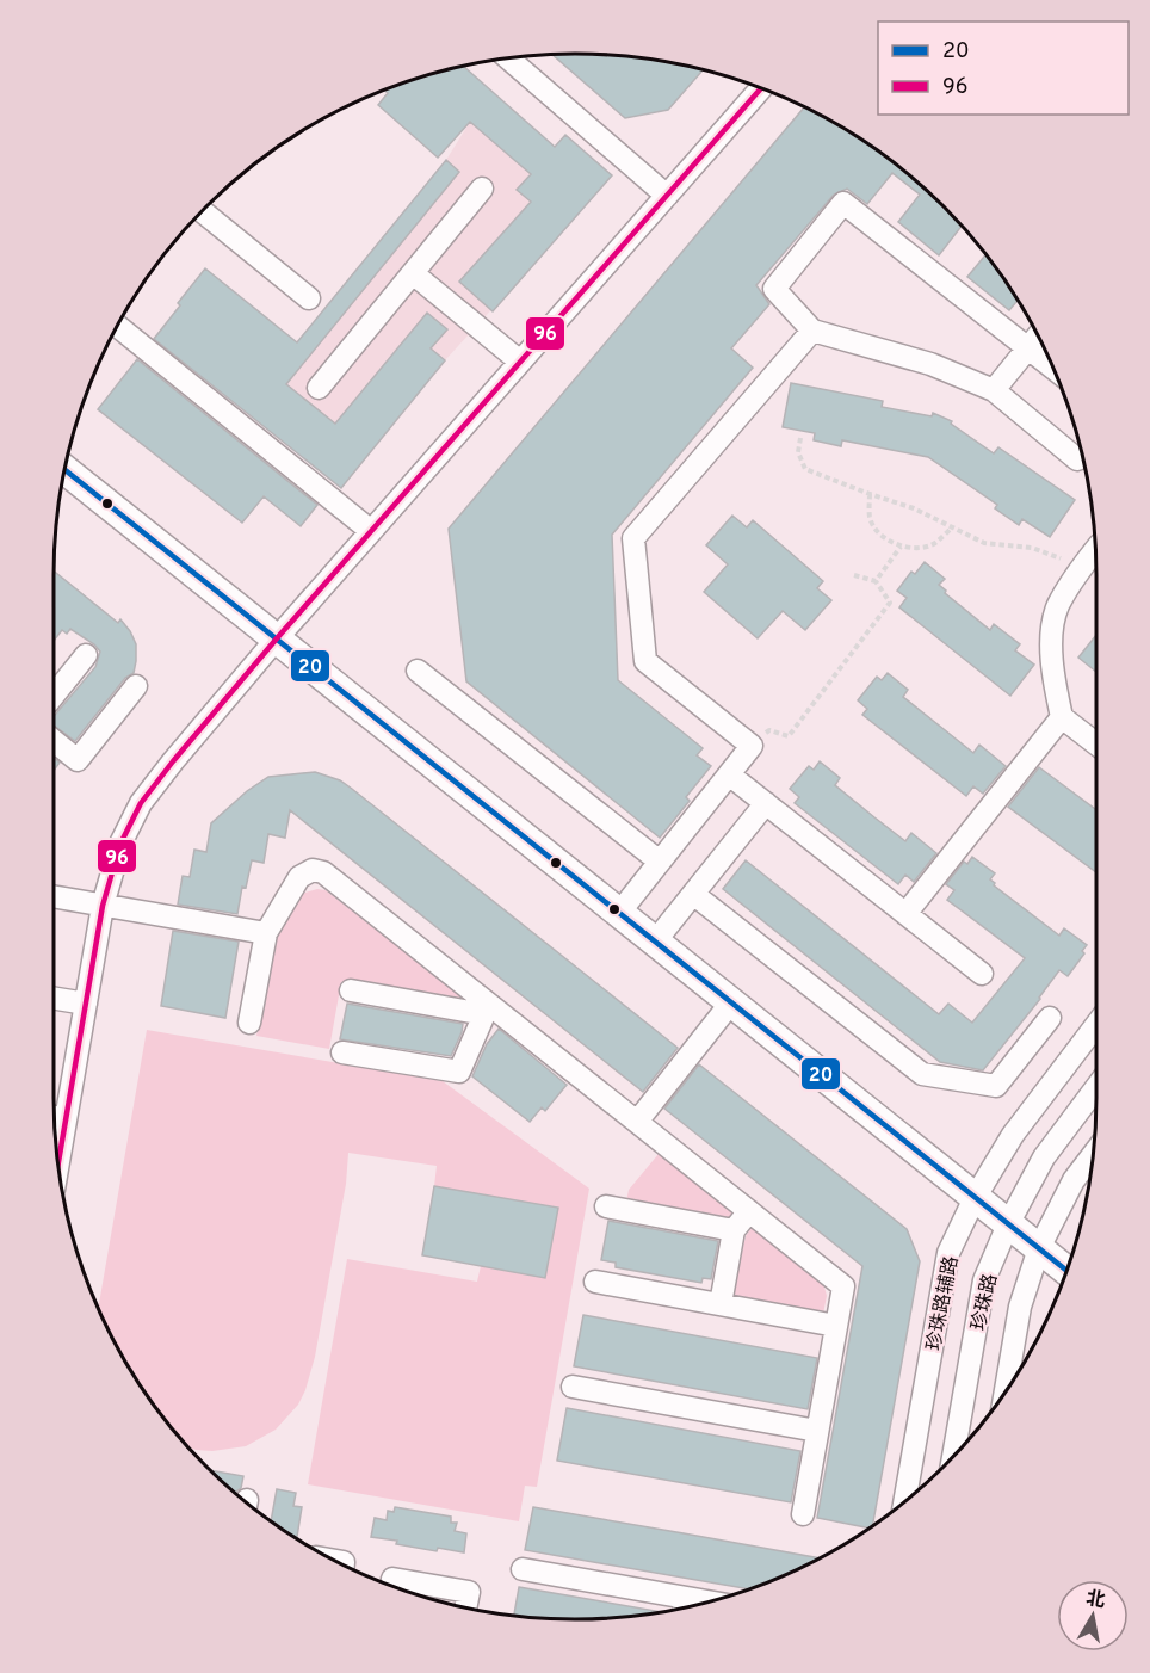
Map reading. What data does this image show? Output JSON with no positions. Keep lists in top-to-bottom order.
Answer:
{
  "streets": {
    "street": ["珍珠路", "珍珠路辅路"]
  },
  "lines": ["transit line 96", "transit line 20"],
  "legend": ["20", "96"],
  "north": "top"
}
